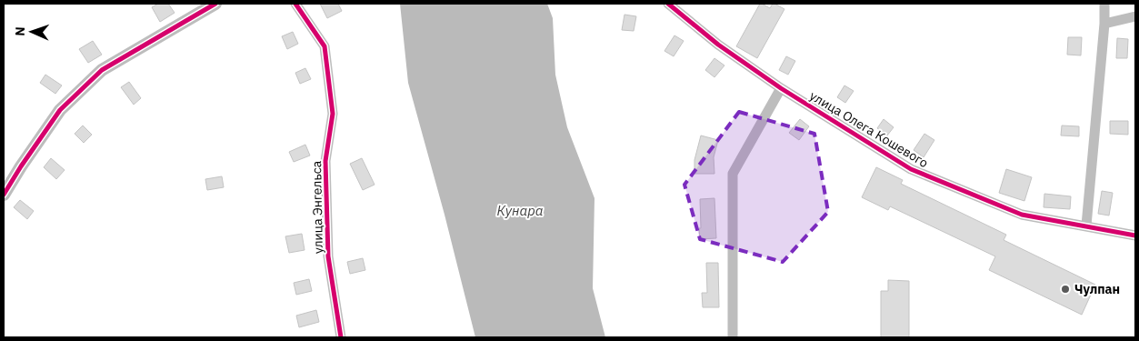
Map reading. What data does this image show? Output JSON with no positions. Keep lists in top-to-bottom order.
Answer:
{
  "streets": {
    "street": ["улица Олега Кошевого", "улица Энгельса"]
  },
  "water": ["Кунара"],
  "places": ["Чулпан"],
  "north": "left"
}
